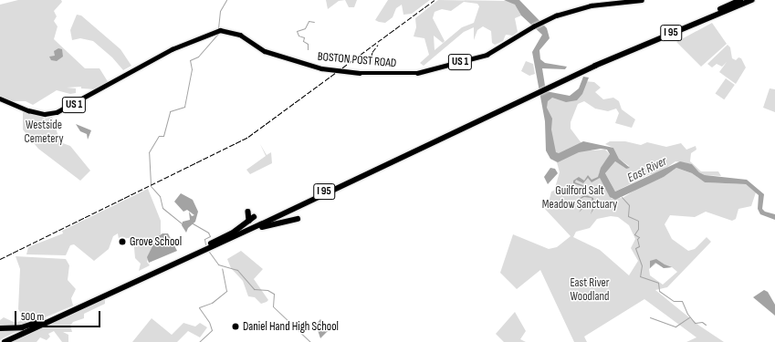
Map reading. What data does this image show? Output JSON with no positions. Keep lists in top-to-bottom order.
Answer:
{
  "streets": {
    "highway": ["I 95"],
    "main road": ["BOSTON POST ROAD", "US 1"]
  },
  "water": ["East River"],
  "parks": ["Westside Cemetery", "Guilford Salt Meadow Sanctuary", "East River Woodland"],
  "places": ["Grove School", "Daniel Hand High School"],
  "scale_bar": "500 m"
}
